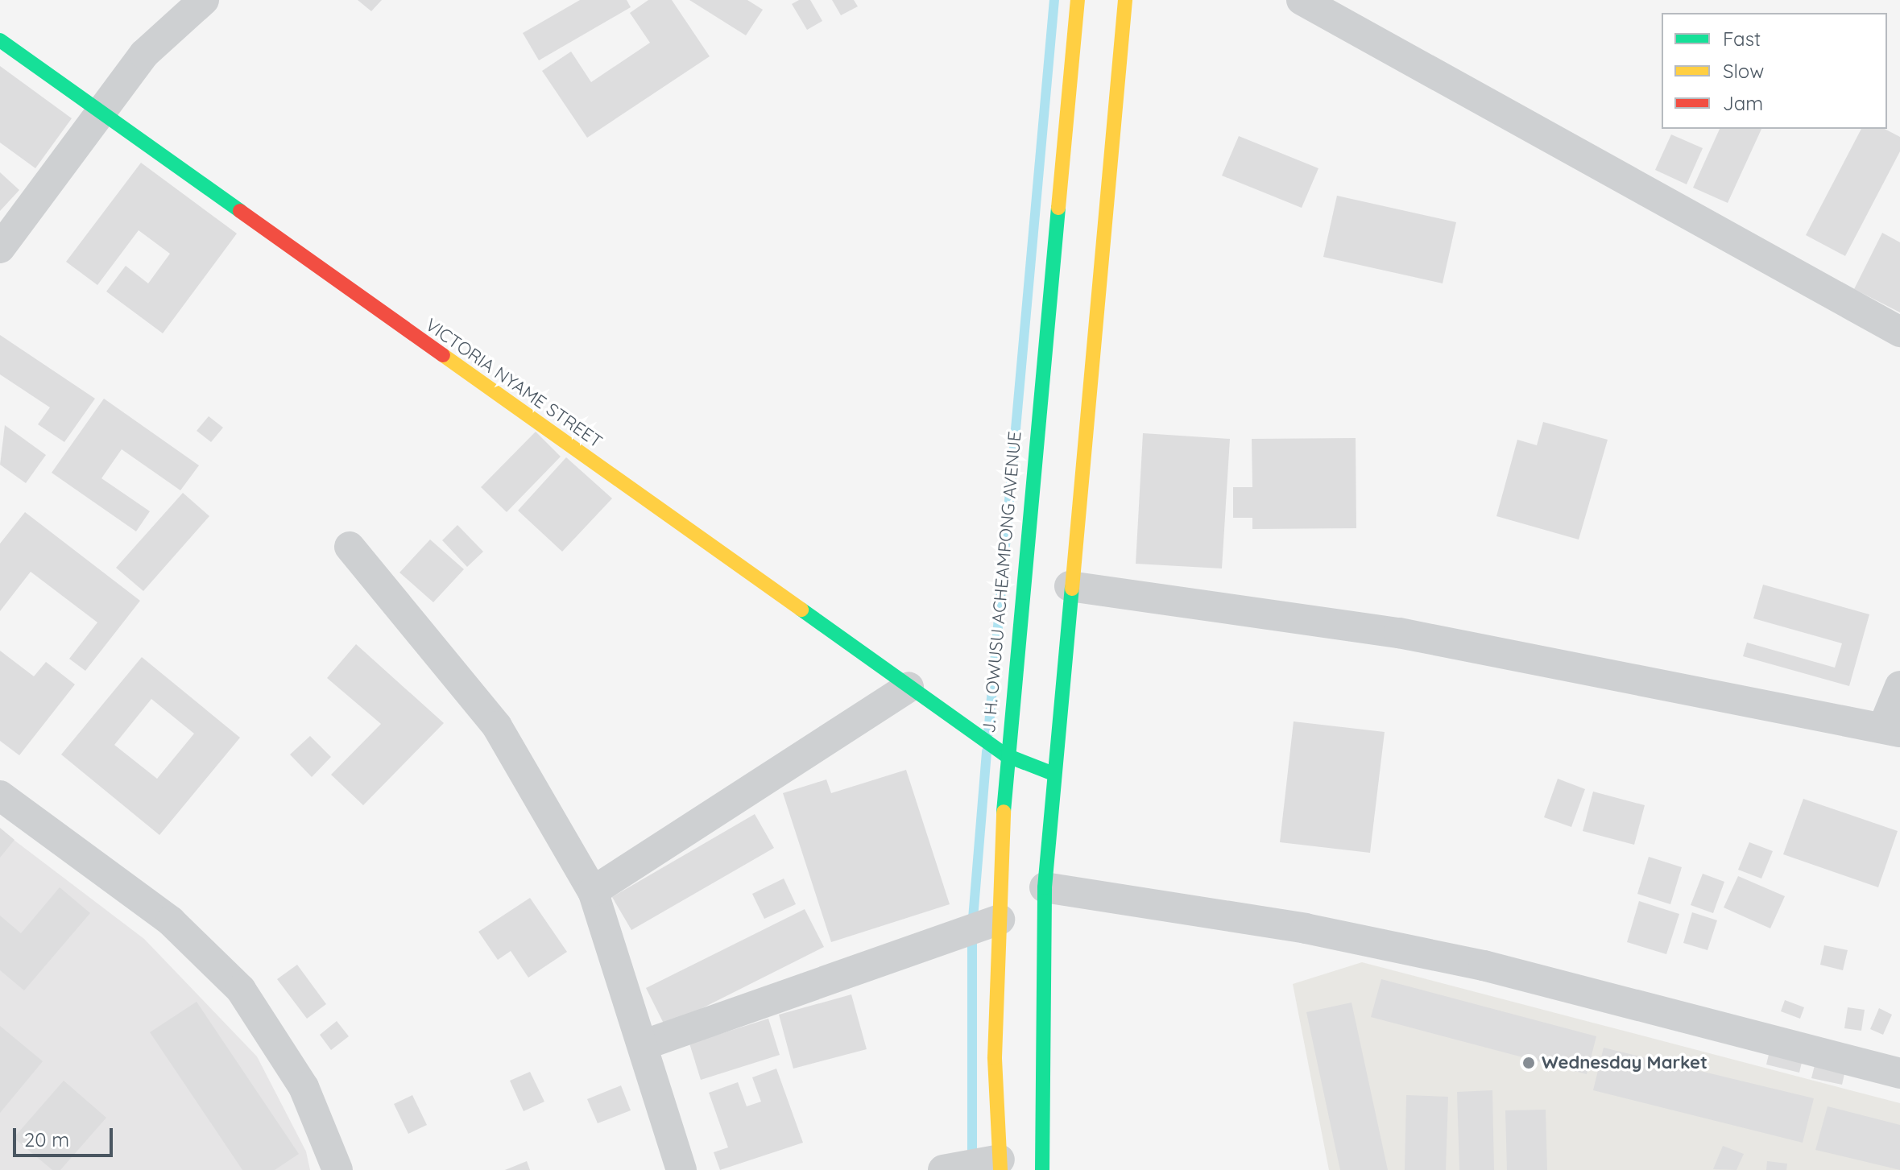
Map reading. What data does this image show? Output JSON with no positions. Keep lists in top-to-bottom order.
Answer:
{
  "streets": {
    "street": ["VICTORIA NYAME STREET", "J. H. OWUSU ACHEAMPONG AVENUE"]
  },
  "crossings": [
    ["VICTORIA NYAME STREET", "J. H. OWUSU ACHEAMPONG AVENUE"]
  ],
  "places": ["Wednesday Market"],
  "legend": ["Fast", "Slow", "Jam"],
  "scale_bar": "20 m"
}
